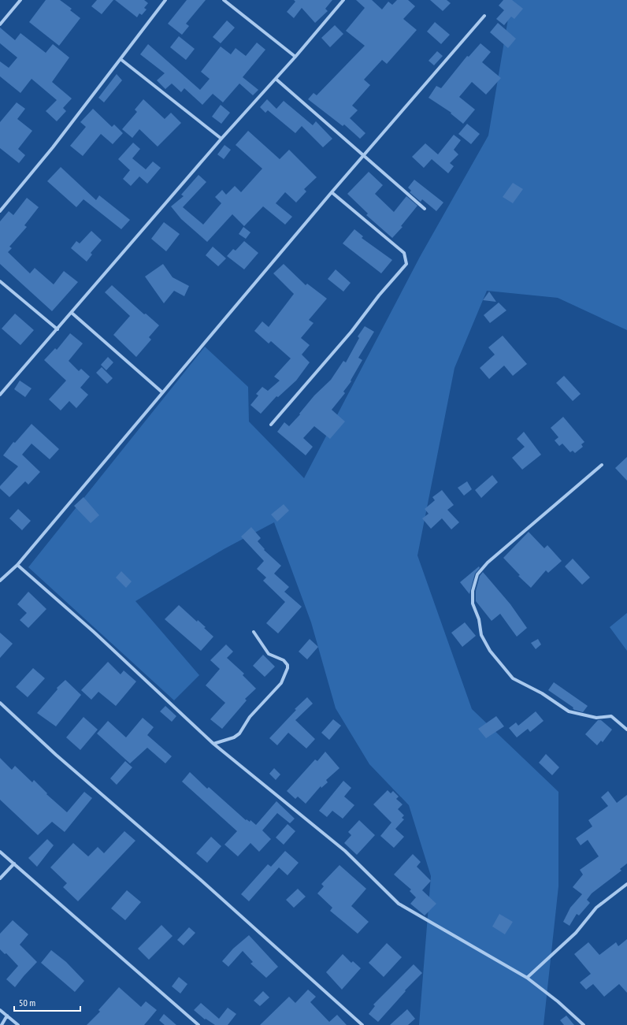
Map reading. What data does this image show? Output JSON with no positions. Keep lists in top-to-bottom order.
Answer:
{
  "scale_bar": "50 m"
}
